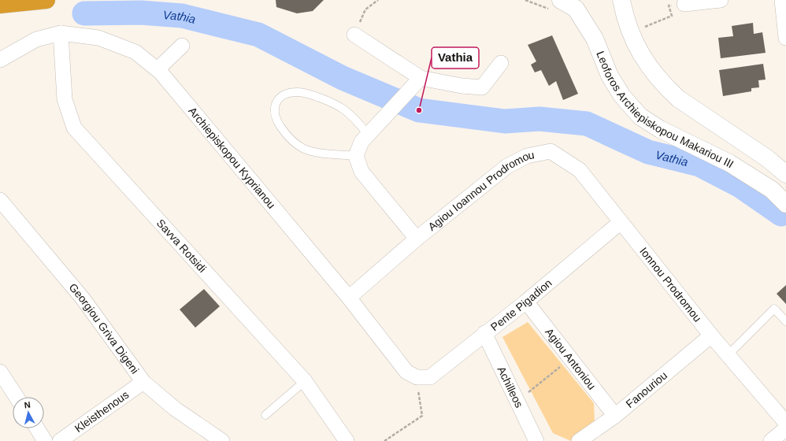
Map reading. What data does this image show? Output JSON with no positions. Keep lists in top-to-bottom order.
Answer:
{
  "streets": {
    "main road": ["Leoforos Archiepiskopou Makariou III"],
    "street": [
      "Archiepiskopou Kyprianou",
      "Agiou Ioannou Prodromou",
      "Savva Rotsidi",
      "Ionnou Prodromou",
      "Pente Pigadion",
      "Georgiou Griva Digeni",
      "Agiou Antoniou",
      "Achilleos",
      "Fanouriou",
      "Kleisthenous"
    ]
  },
  "crossings": [
    ["Archiepiskopou Kyprianou", "Agiou Ioannou Prodromou"],
    ["Archiepiskopou Kyprianou", "Savva Rotsidi"],
    ["Archiepiskopou Kyprianou", "Pente Pigadion"],
    ["Agiou Ioannou Prodromou", "Ionnou Prodromou"],
    ["Ionnou Prodromou", "Pente Pigadion"],
    ["Ionnou Prodromou", "Fanouriou"],
    ["Pente Pigadion", "Agiou Antoniou"],
    ["Pente Pigadion", "Achilleos"],
    ["Georgiou Griva Digeni", "Kleisthenous"],
    ["Agiou Antoniou", "Fanouriou"]
  ],
  "water": ["Vathia"],
  "places": ["Vathia"],
  "north": "top"
}
